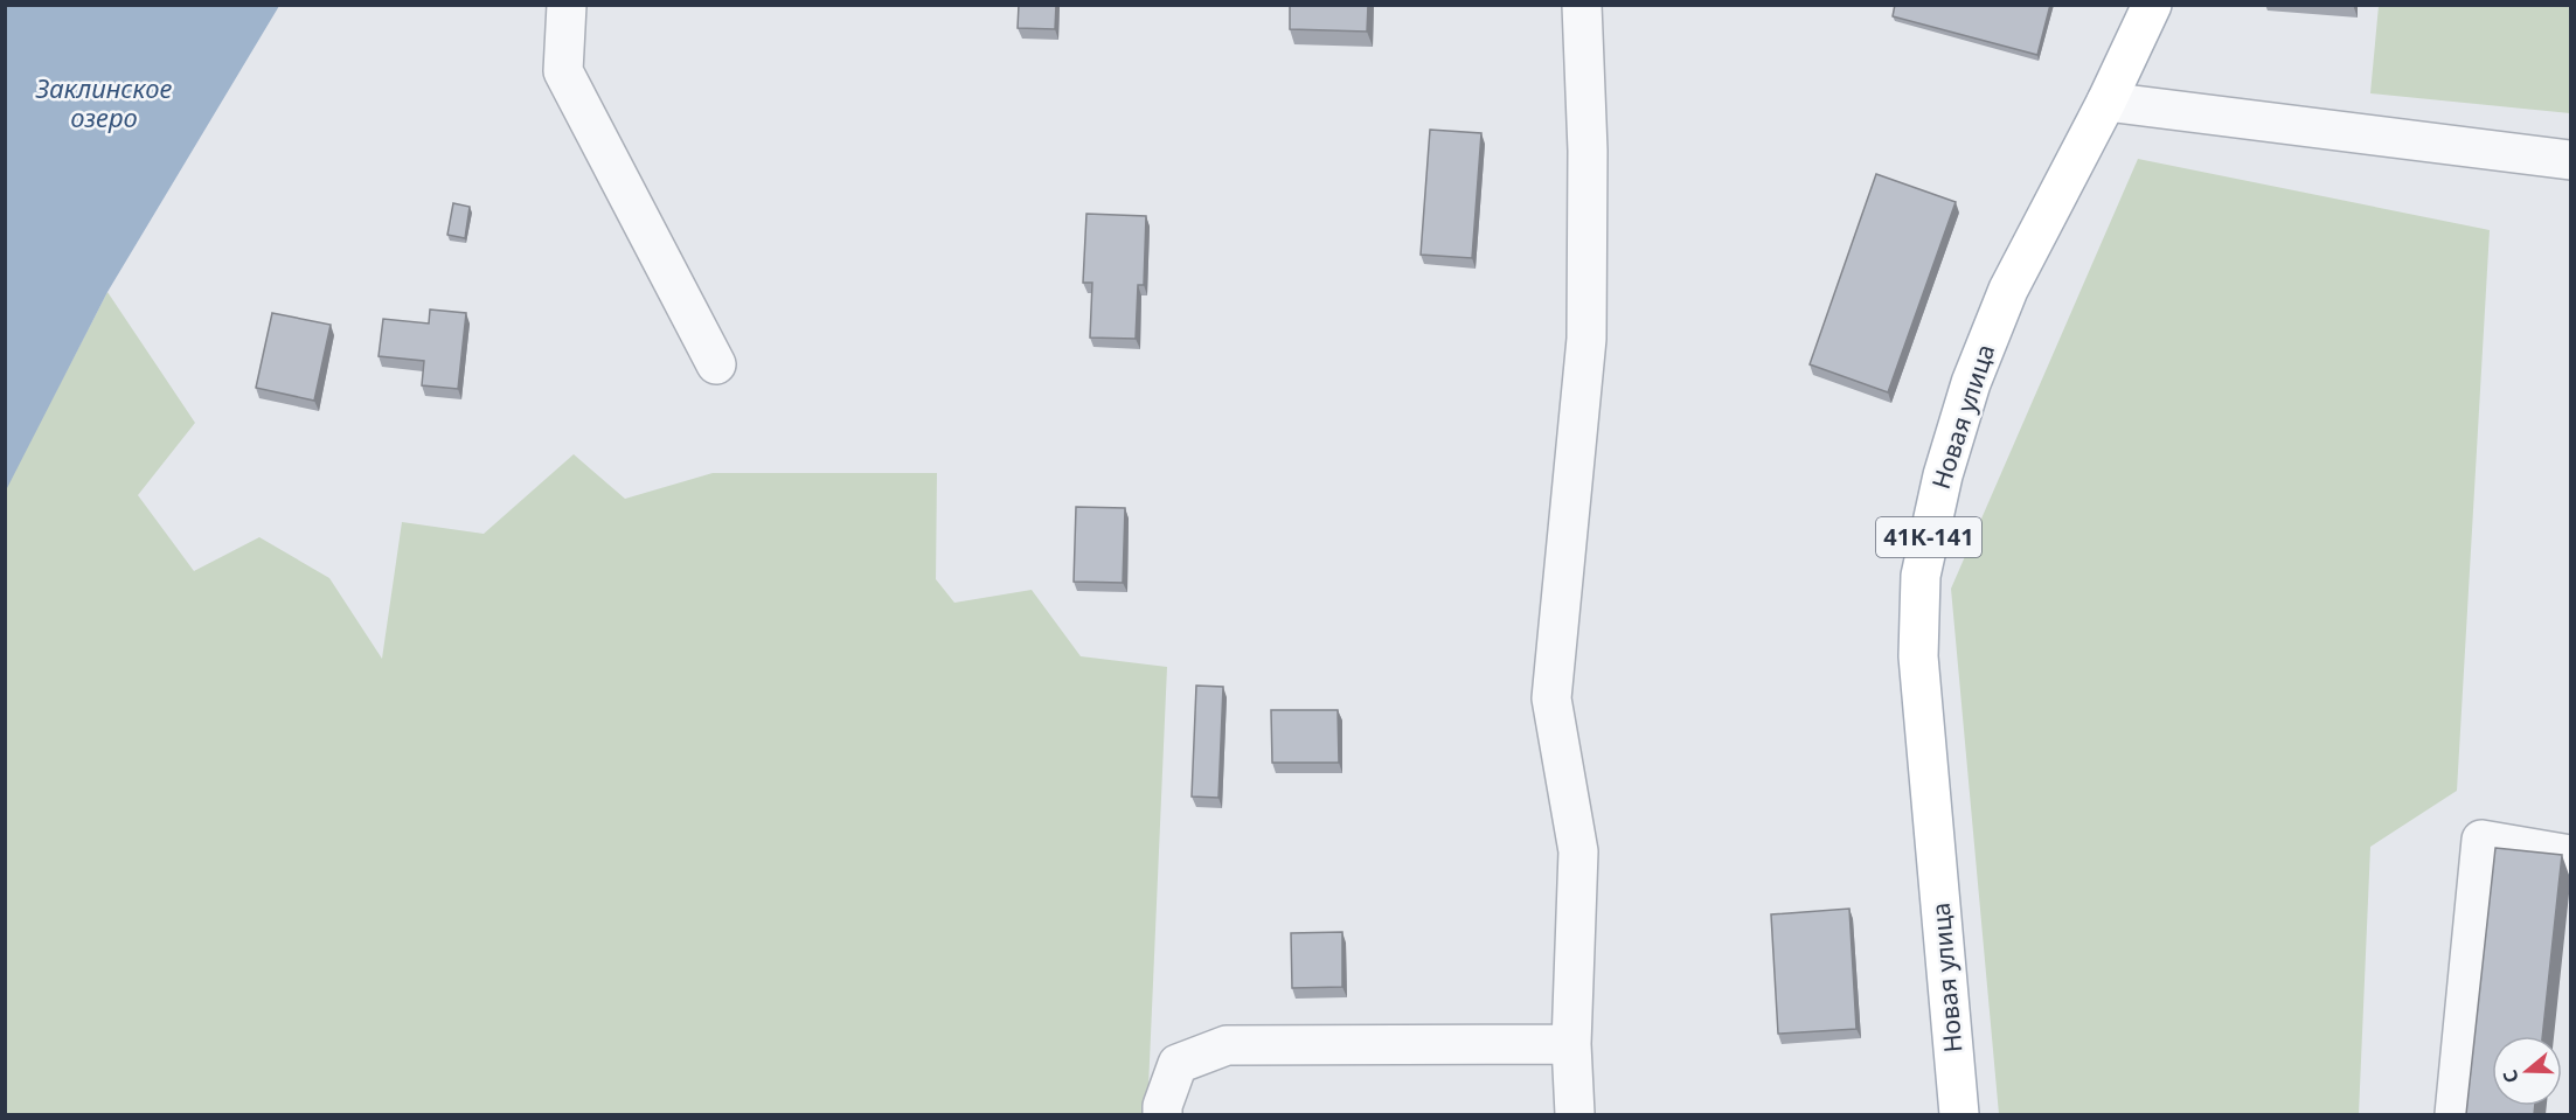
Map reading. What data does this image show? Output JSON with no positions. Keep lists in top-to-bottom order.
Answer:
{
  "streets": {
    "main road": ["Новая улица", "41К-141"]
  },
  "water": ["Заклинское озеро"],
  "north": "left"
}
